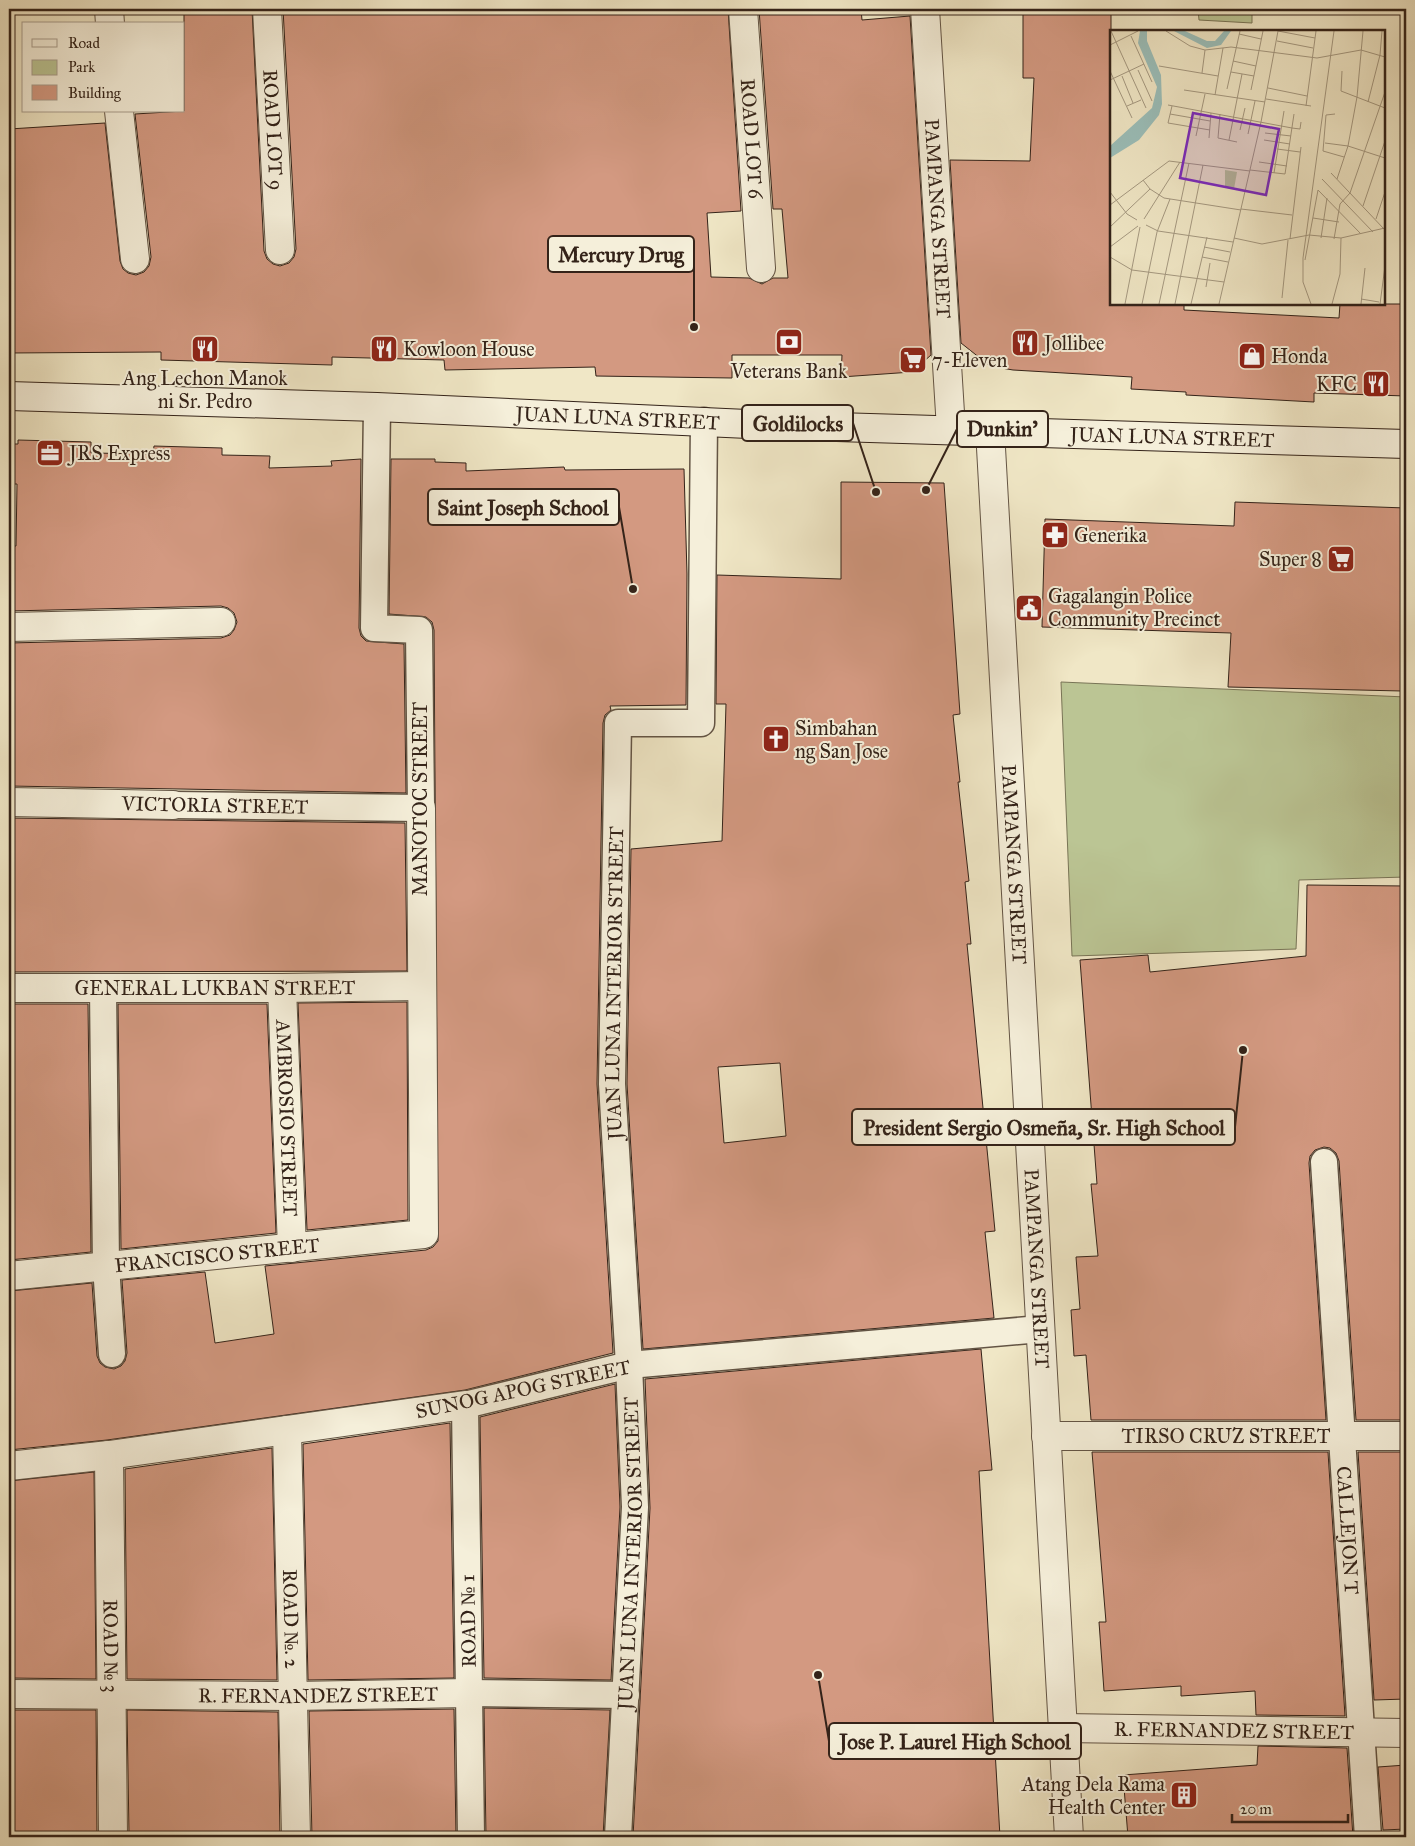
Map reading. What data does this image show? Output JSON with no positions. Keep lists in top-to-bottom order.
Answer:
{
  "streets": {
    "street": [
      "ROAD LOT 9",
      "ROAD LOT 6",
      "PAMPANGA STREET",
      "JUAN LUNA STREET",
      "MANOTOC STREET",
      "VICTORIA STREET",
      "JUAN LUNA INTERIOR STREET",
      "GENERAL LUKBAN STREET",
      "AMBROSIO STREET",
      "FRANCISCO STREET",
      "SUNOG APOG STREET",
      "TIRSO CRUZ STREET",
      "CALLEJON T",
      "ROAD №. 2",
      "ROAD № 1",
      "ROAD № 3",
      "R. FERNANDEZ STREET"
    ]
  },
  "crossings": [
    ["PAMPANGA STREET", "JUAN LUNA STREET"],
    ["PAMPANGA STREET", "SUNOG APOG STREET"],
    ["PAMPANGA STREET", "TIRSO CRUZ STREET"],
    ["PAMPANGA STREET", "R. FERNANDEZ STREET"],
    ["JUAN LUNA STREET", "MANOTOC STREET"],
    ["JUAN LUNA STREET", "JUAN LUNA INTERIOR STREET"],
    ["MANOTOC STREET", "VICTORIA STREET"],
    ["MANOTOC STREET", "GENERAL LUKBAN STREET"],
    ["MANOTOC STREET", "FRANCISCO STREET"],
    ["JUAN LUNA INTERIOR STREET", "SUNOG APOG STREET"],
    ["JUAN LUNA INTERIOR STREET", "R. FERNANDEZ STREET"],
    ["GENERAL LUKBAN STREET", "AMBROSIO STREET"],
    ["AMBROSIO STREET", "FRANCISCO STREET"],
    ["SUNOG APOG STREET", "ROAD №. 2"],
    ["SUNOG APOG STREET", "ROAD № 1"],
    ["SUNOG APOG STREET", "ROAD № 3"],
    ["TIRSO CRUZ STREET", "CALLEJON T"],
    ["CALLEJON T", "R. FERNANDEZ STREET"],
    ["ROAD №. 2", "R. FERNANDEZ STREET"],
    ["ROAD № 1", "R. FERNANDEZ STREET"],
    ["ROAD № 3", "R. FERNANDEZ STREET"]
  ],
  "places": {
    "other": [
      "Mercury Drug",
      "Dunkin'",
      "Goldilocks",
      "Saint Joseph School",
      "President Sergio Osmeña, Sr. High School",
      "Jose P. Laurel High School"
    ],
    "bank": ["Veterans Bank"],
    "restaurant": [
      "Jollibee",
      "Ang Lechon Manok ni Sr. Pedro",
      "Kowloon House",
      "KFC"
    ],
    "shop": ["Honda"],
    "supermarket": ["7-Eleven", "Super 8"],
    "office": ["JRS Express"],
    "pharmacy": ["Generika"],
    "public building": ["Gagalangin Police Community Precinct"],
    "church": ["Simbahan ng San Jose"],
    "building": ["Atang Dela Rama Health Center"]
  },
  "legend": ["Road", "Park", "Building"],
  "scale_bar": "20 m"
}
